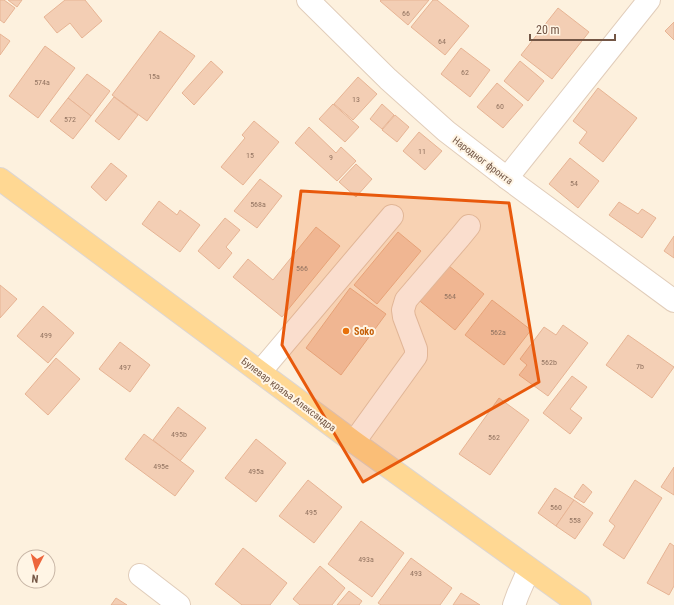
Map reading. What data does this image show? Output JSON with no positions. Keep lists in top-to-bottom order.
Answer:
{
  "streets": {
    "main road": ["Булевар краља Александра"],
    "street": ["Народног фронта"]
  },
  "places": ["Soko"],
  "house_numbers": [
    "66",
    "64",
    "62",
    "15a",
    "574a",
    "13",
    "60",
    "572",
    "11",
    "15",
    "9",
    "54",
    "568a",
    "566",
    "564",
    "562a",
    "499",
    "562b",
    "7b",
    "497",
    "495b",
    "562",
    "495e",
    "495a",
    "560",
    "495",
    "558",
    "493a",
    "493"
  ],
  "scale_bar": "20 m",
  "north": "bottom"
}
